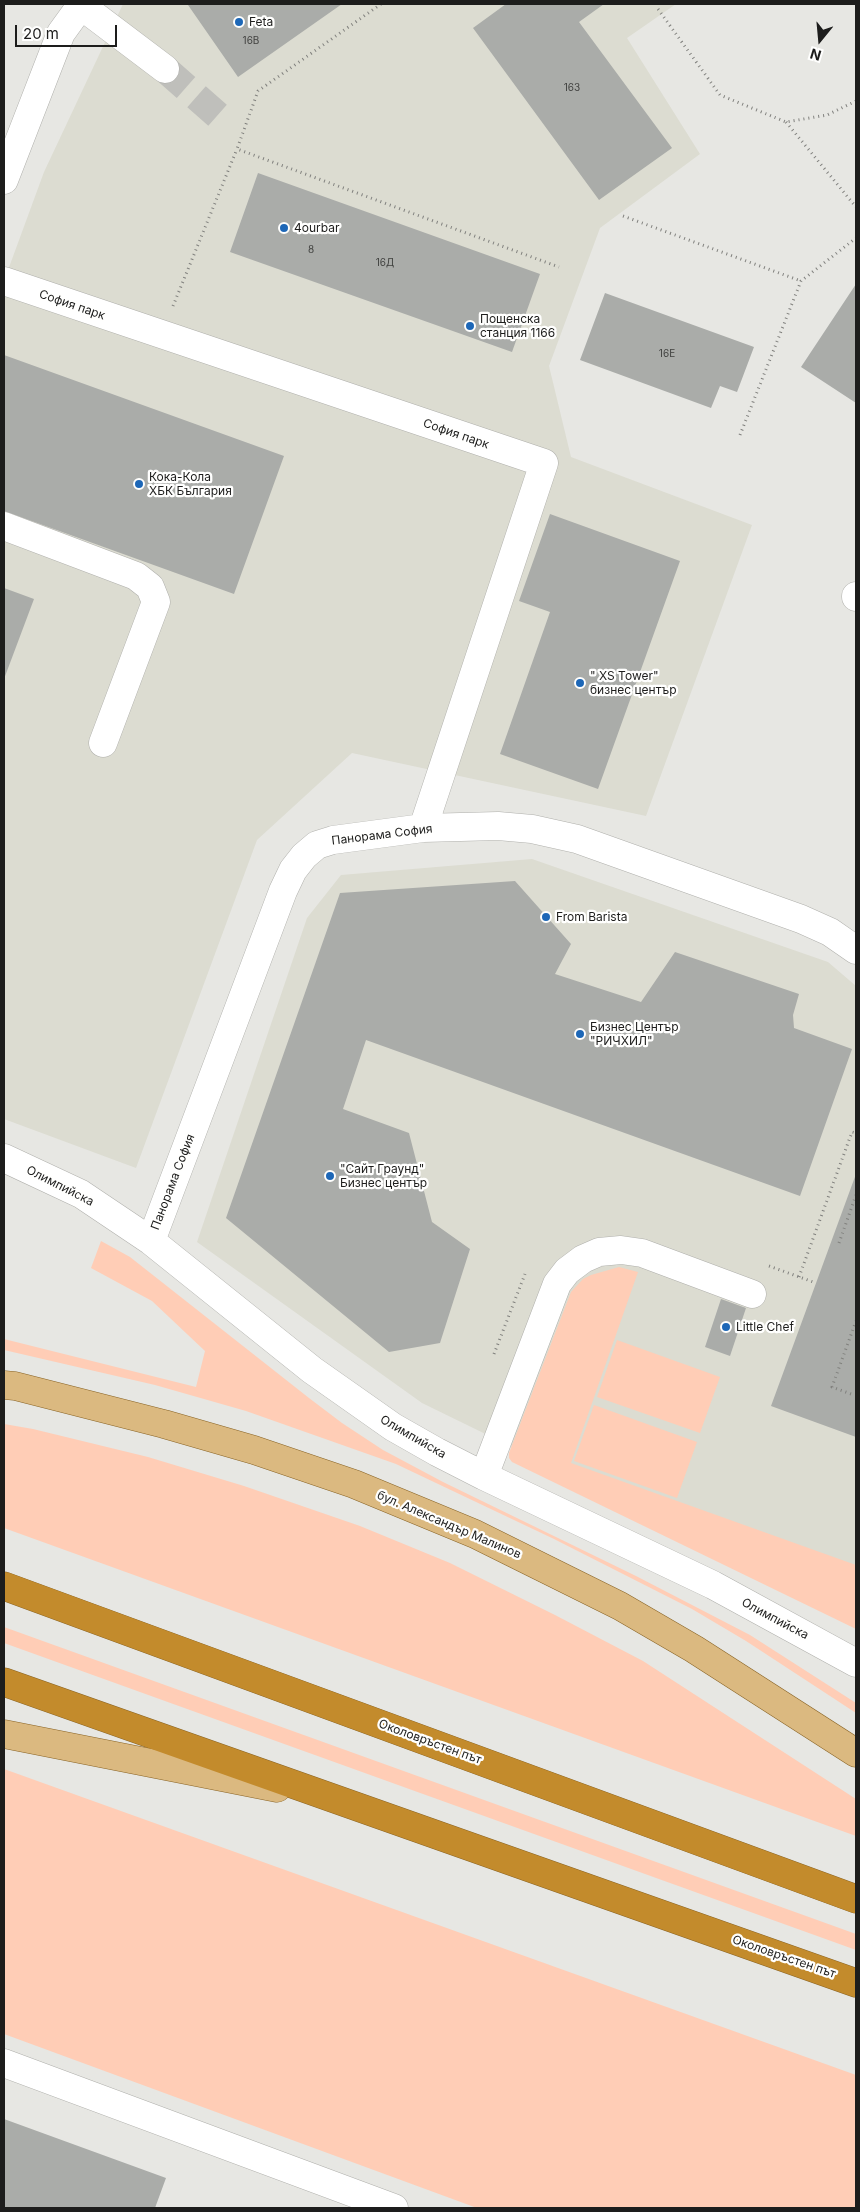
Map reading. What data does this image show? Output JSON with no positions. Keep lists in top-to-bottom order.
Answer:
{
  "streets": {
    "highway": ["Околовръстен път"],
    "main road": ["бул. Александър Малинов"],
    "street": ["София парк", "Панорама София", "Олимпийска"]
  },
  "crossings": [
    ["София парк", "Панорама София"],
    ["Панорама София", "Олимпийска"]
  ],
  "places": [
    "Feta",
    "4ourbar",
    "Пощенска станция 1166",
    "Кока-Кола ХБК България",
    "\" XS Tower\" бизнес център",
    "From Barista",
    "Бизнес Център \"РИЧХИЛ\"",
    "\"Сайт Граунд\" Бизнес център",
    "Little Chef"
  ],
  "house_numbers": [
    "16В",
    "16З",
    "8",
    "16Д",
    "16Е"
  ],
  "scale_bar": "20 m",
  "north": "bottom"
}
